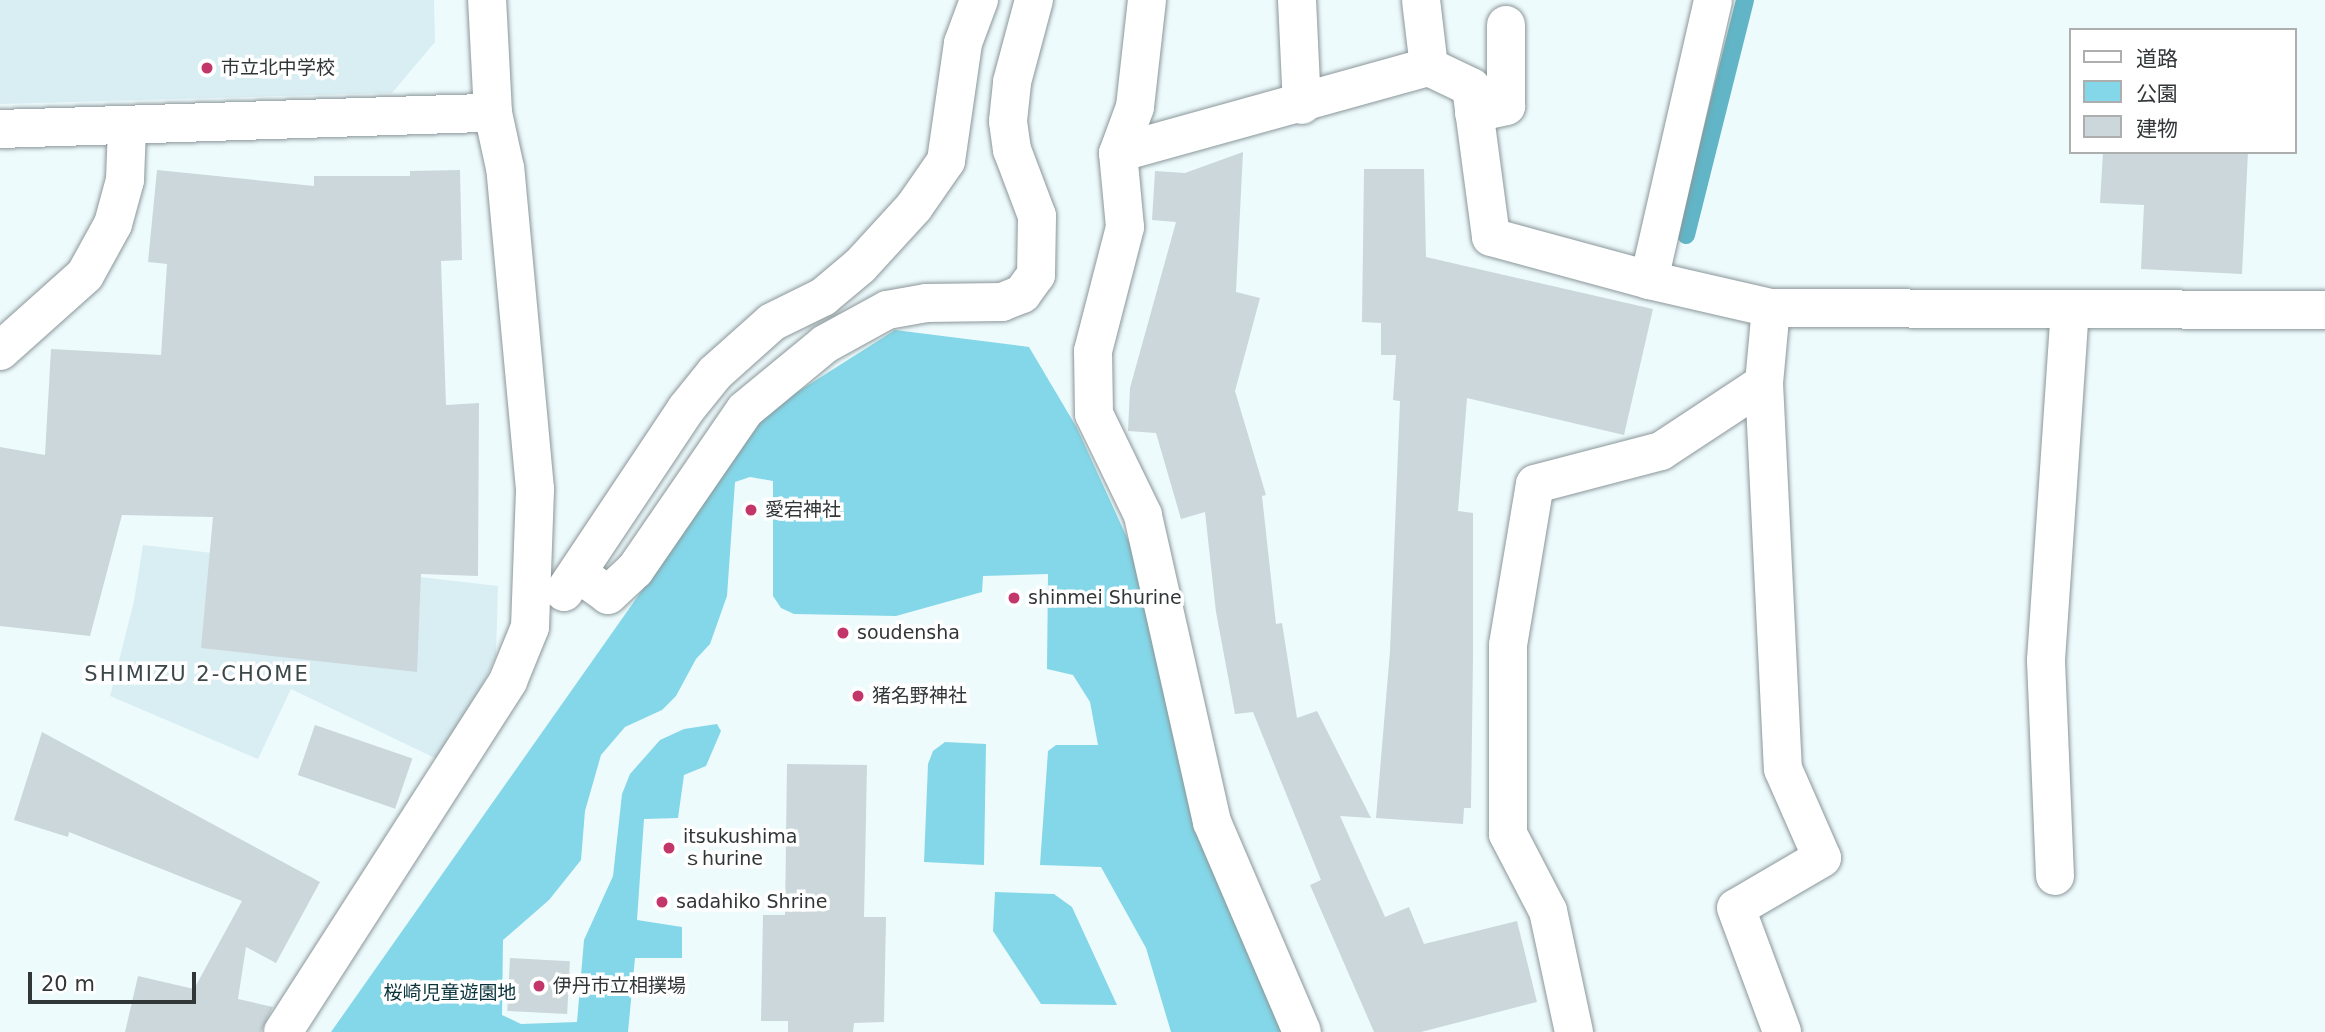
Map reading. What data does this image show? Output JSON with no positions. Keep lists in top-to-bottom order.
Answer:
{
  "districts": ["SHIMIZU 2-CHOME"],
  "parks": ["桜崎児童遊園地"],
  "places": [
    "市立北中学校",
    "愛宕神社",
    "shinmei Shurine",
    "soudensha",
    "猪名野神社",
    "itsukushima ｓhurine",
    "sadahiko Shrine",
    "伊丹市立相撲場"
  ],
  "legend": ["道路", "公園", "建物"],
  "scale_bar": "20 m"
}
